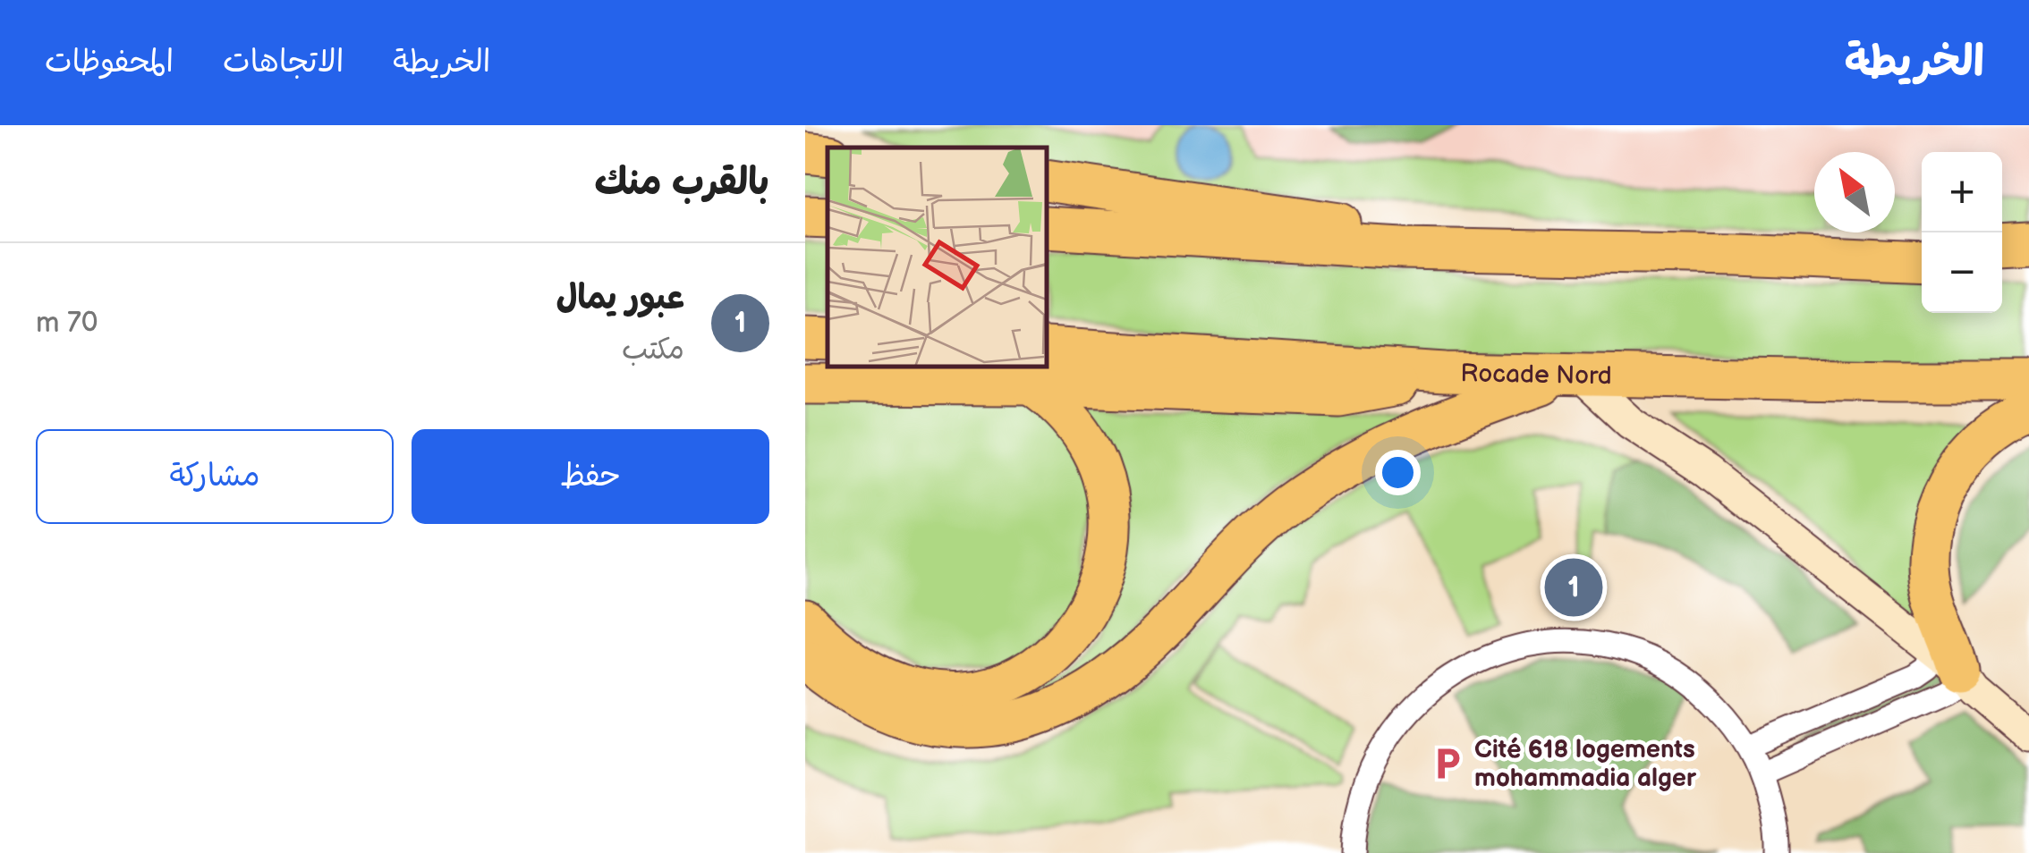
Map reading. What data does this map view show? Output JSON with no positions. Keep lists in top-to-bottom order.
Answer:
{
  "streets": {
    "highway": ["Rocade Nord"]
  },
  "places": {
    "parking": ["Cité 618 logements mohammadia alger"]
  },
  "north": "top left",
  "page": {
    "header": "الخريطة",
    "nav": ["الخريطة", "الاتجاهات", "المحفوظات"],
    "heading": "بالقرب منك",
    "map_buttons": ["+", "−"],
    "list": [
      {
        "mark": "1",
        "name": "عبور يمال",
        "note": "مكتب",
        "value": "70 m"
      }
    ],
    "buttons": ["حفظ", "مشاركة"],
    "pins": "1"
  }
}
